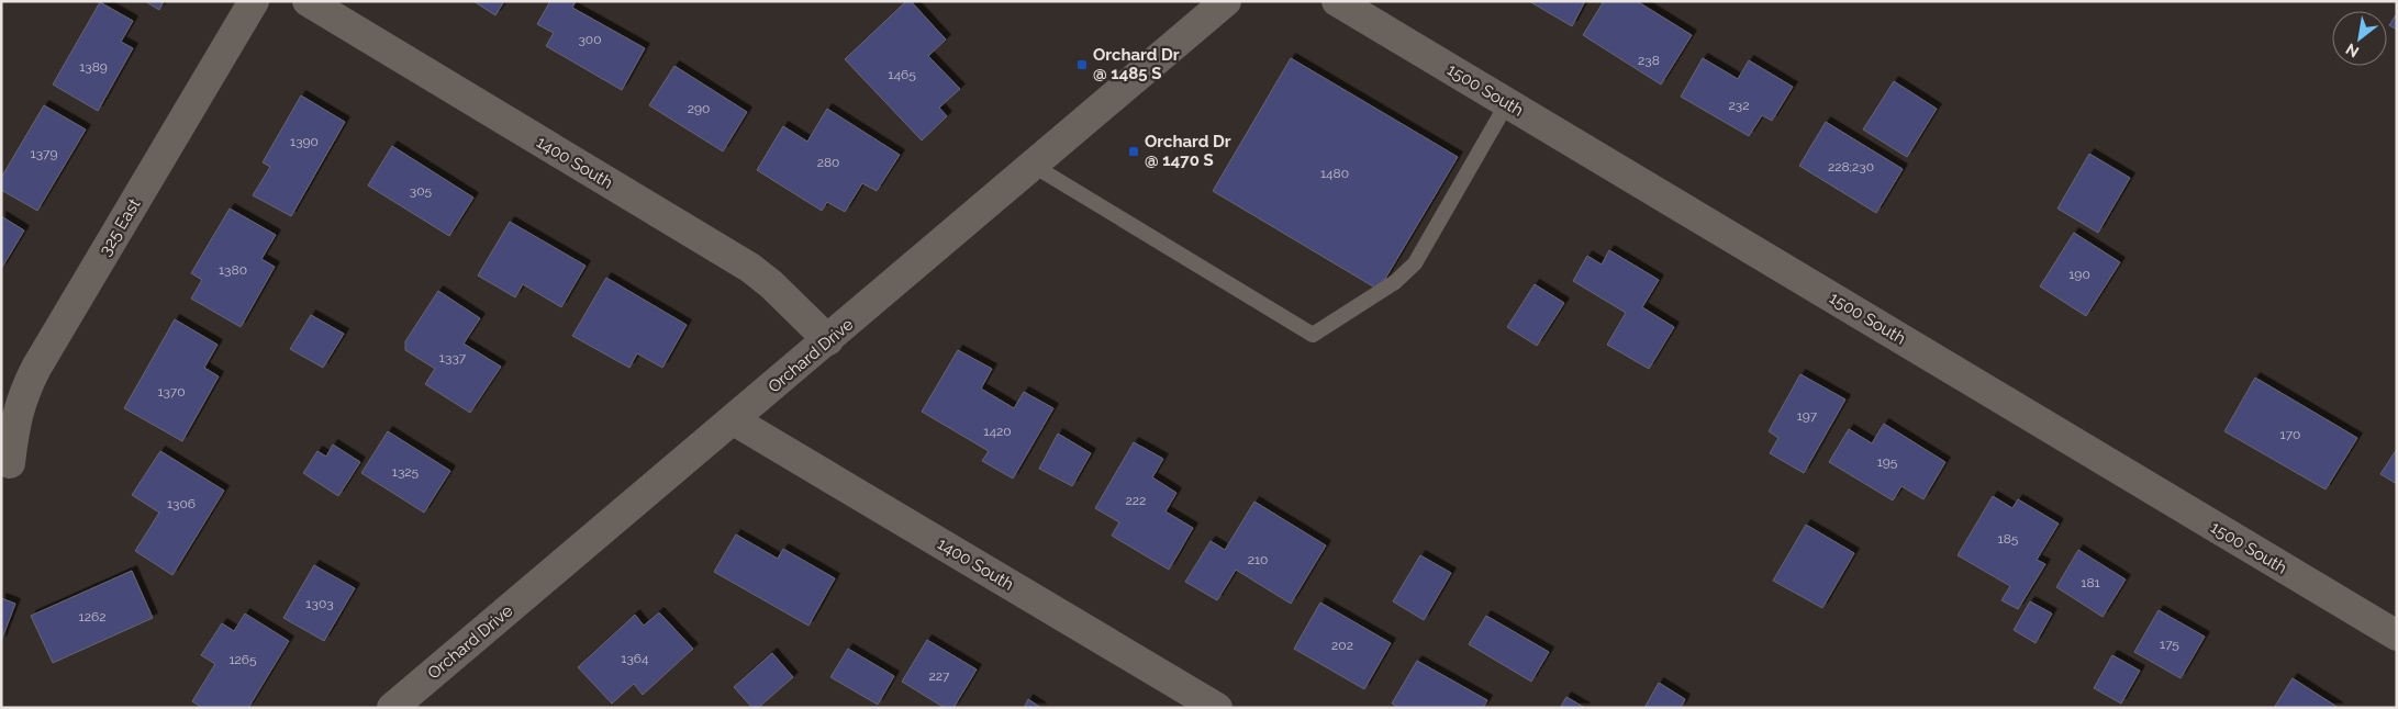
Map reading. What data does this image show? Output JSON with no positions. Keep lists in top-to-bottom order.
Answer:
{
  "streets": {
    "street": [
      "1500 South",
      "1400 South",
      "325 East",
      "Orchard Drive"
    ]
  },
  "crossings": [
    ["1400 South", "Orchard Drive"]
  ],
  "places": {
    "transit": ["Orchard Dr @ 1485 S", "Orchard Dr @ 1470 S"]
  },
  "house_numbers": [
    "300",
    "238",
    "1389",
    "1465",
    "232",
    "290",
    "1390",
    "1379",
    "280",
    "228;230",
    "1480",
    "305",
    "1380",
    "190",
    "1337",
    "1370",
    "197",
    "1420",
    "170",
    "195",
    "1325",
    "222",
    "1306",
    "185",
    "210",
    "181",
    "1303",
    "1262",
    "175",
    "202",
    "1364",
    "1265",
    "227"
  ],
  "north": "bottom left"
}
